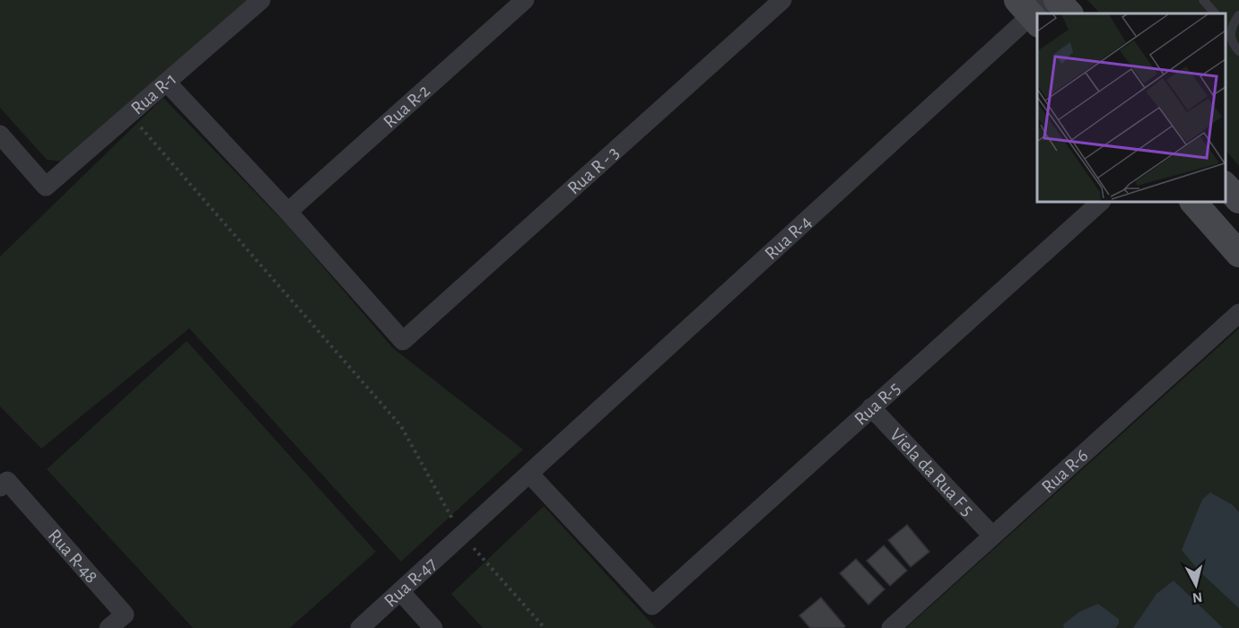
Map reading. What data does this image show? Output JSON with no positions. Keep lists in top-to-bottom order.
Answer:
{
  "streets": {
    "street": [
      "Rua R-1",
      "Rua R-2",
      "Rua R - 3",
      "Rua R-4",
      "Rua R-5",
      "Rua R-6",
      "Viela da Rua F 5",
      "Rua R-48",
      "Rua R-47"
    ]
  },
  "crossings": [
    ["Rua R-2", "Rua R - 3"],
    ["Rua R-4", "Rua R-5"],
    ["Rua R-4", "Rua R-47"],
    ["Rua R-5", "Viela da Rua F 5"],
    ["Rua R-6", "Viela da Rua F 5"]
  ],
  "north": "bottom"
}
